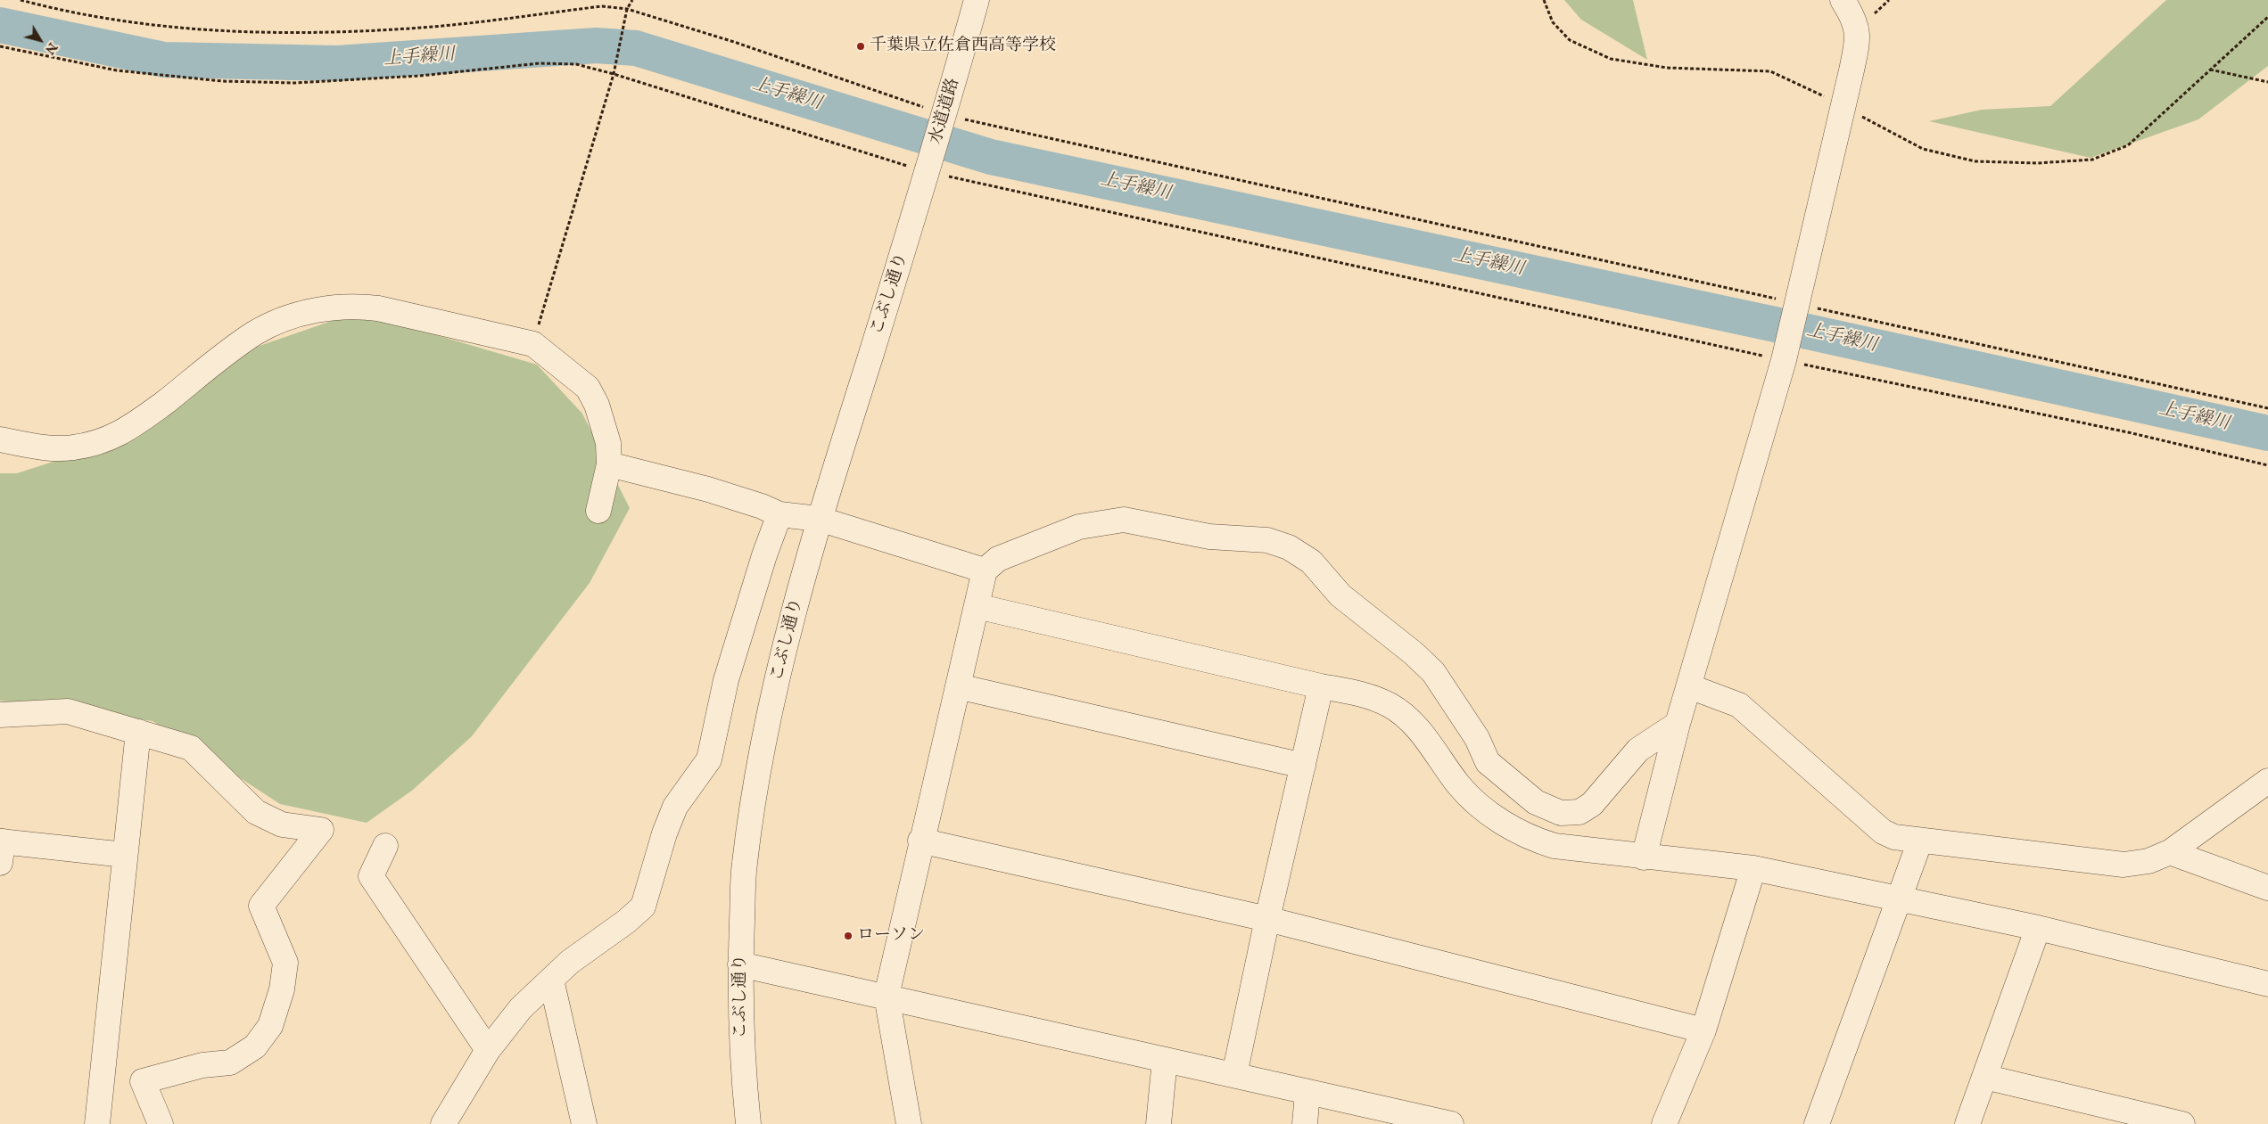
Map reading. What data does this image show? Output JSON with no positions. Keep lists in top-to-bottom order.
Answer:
{
  "streets": {
    "street": ["水道道路", "こぶし通り"]
  },
  "crossings": [
    ["水道道路", "こぶし通り"]
  ],
  "water": ["上手繰川"],
  "places": ["千葉県立佐倉西高等学校", "ローソン"],
  "north": "bottom right"
}
